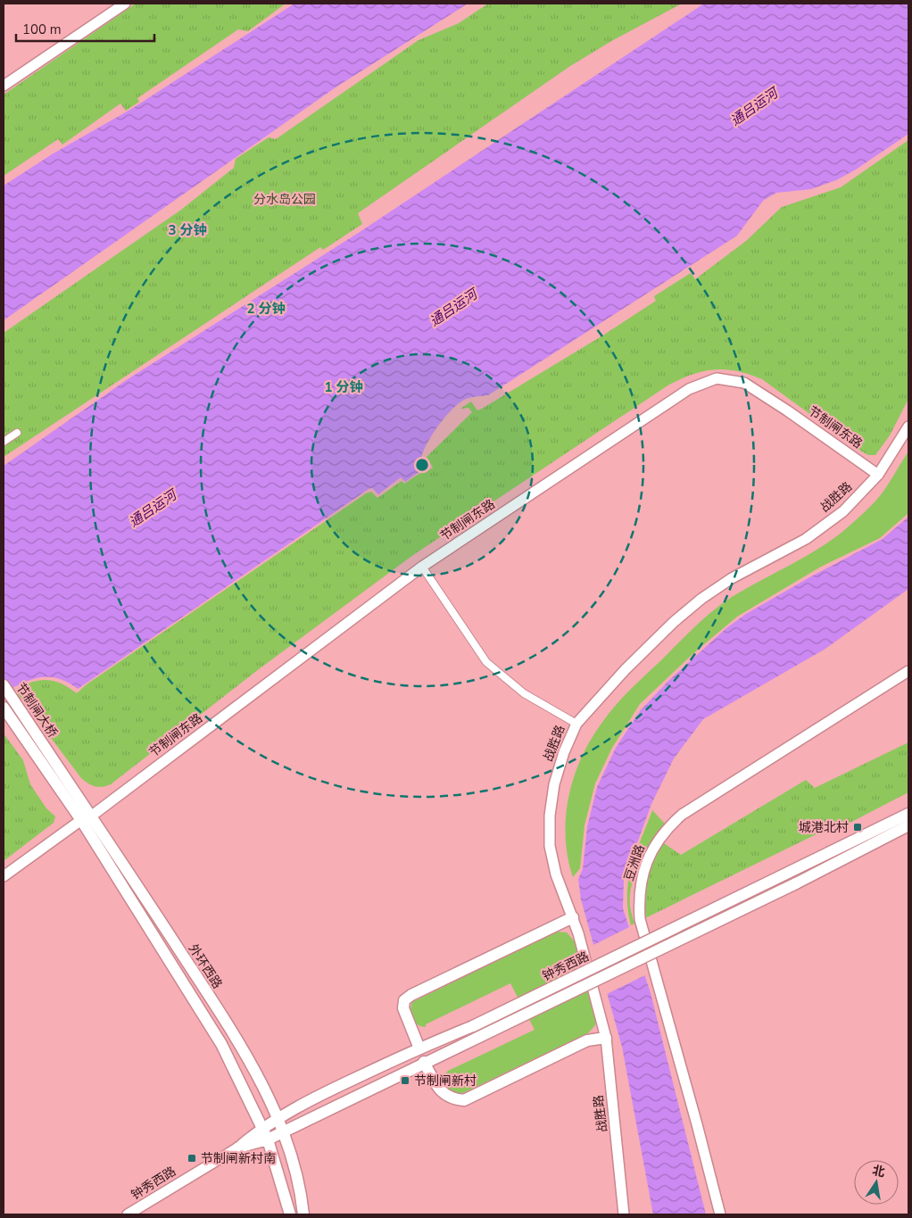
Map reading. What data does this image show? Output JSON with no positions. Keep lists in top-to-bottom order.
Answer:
{
  "streets": {
    "main road": ["节制闸大桥", "外环西路", "钟秀西路"],
    "street": ["节制闸东路", "战胜路", "豆洲路"]
  },
  "crossings": [
    ["节制闸东路", "战胜路"],
    ["节制闸东路", "外环西路"],
    ["节制闸大桥", "外环西路"],
    ["外环西路", "钟秀西路"]
  ],
  "water": ["通吕运河"],
  "parks": ["分水岛公园"],
  "places": {
    "transit": ["城港北村", "节制闸新村", "节制闸新村南"]
  },
  "scale_bar": "100 m",
  "north": "top",
  "rings": ["3 分钟", "2 分钟", "1 分钟"]
}
